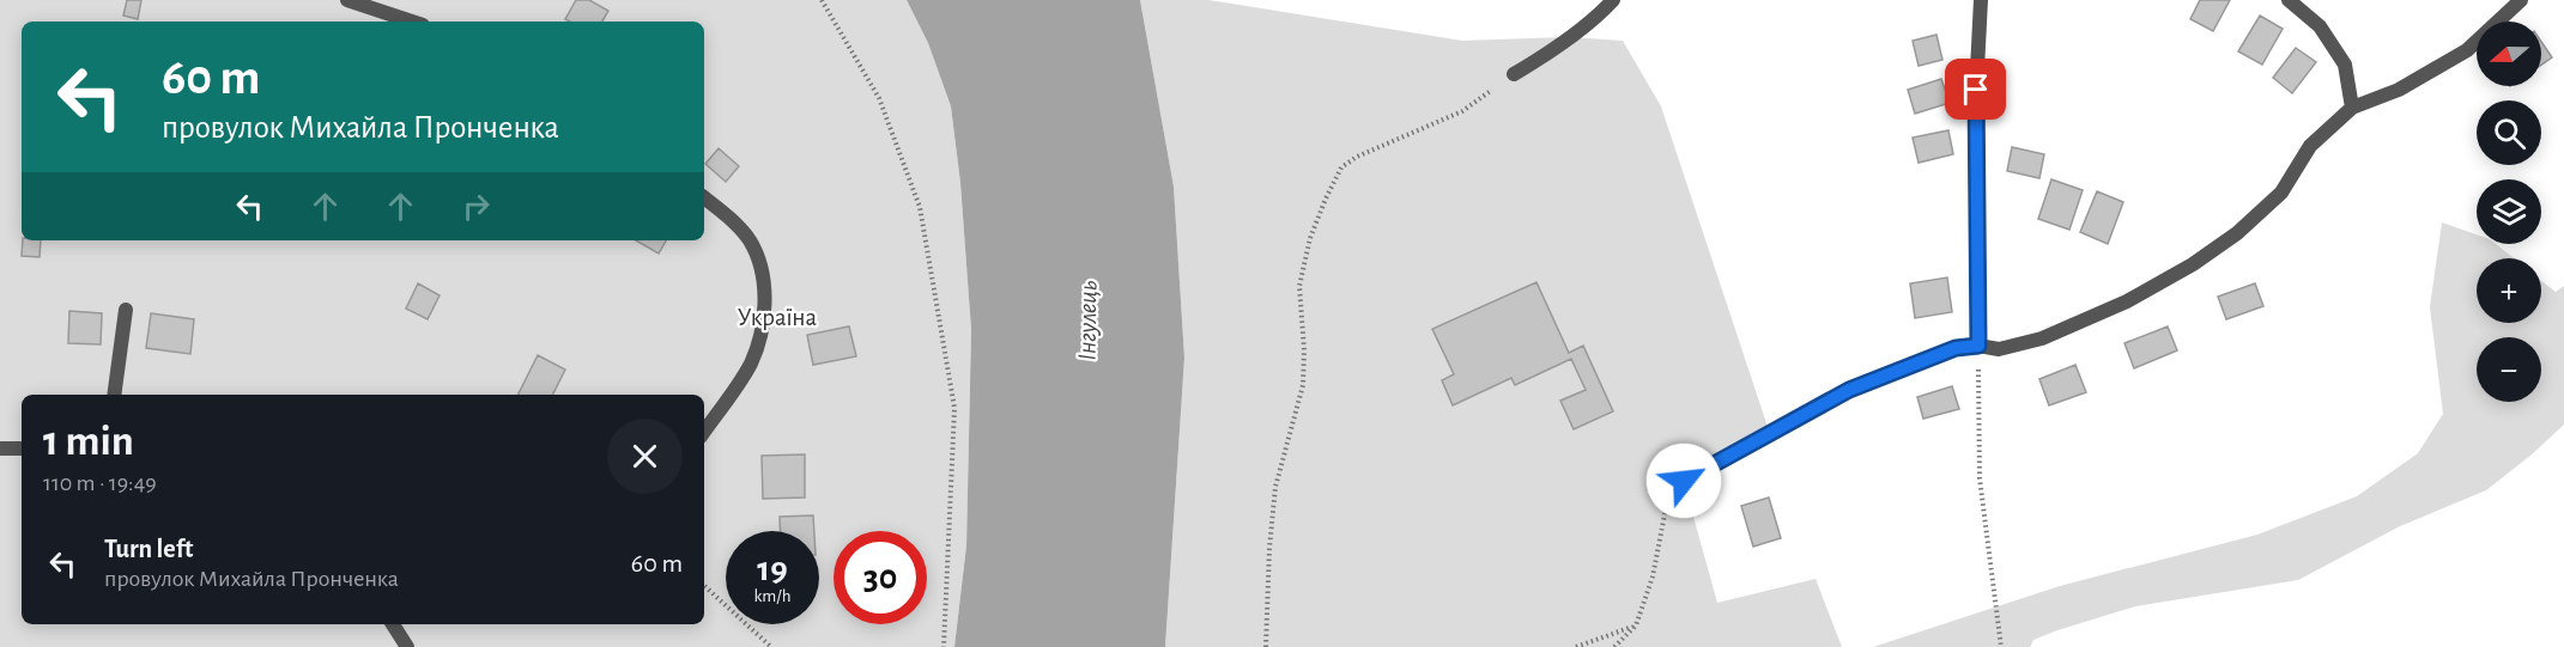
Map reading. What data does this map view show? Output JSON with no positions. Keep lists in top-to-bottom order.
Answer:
{
  "water": ["Інгулець"],
  "parks": ["Україна"],
  "north": "left",
  "page": {
    "map_buttons": ["+", "−"],
    "turn": ["60 m", "провулок Михайла Пронченка"],
    "heading": ["1 min", "110 m · 19:49"],
    "list": [
      {
        "name": "Turn left",
        "note": "провулок Михайла Пронченка",
        "value": "60 m"
      }
    ],
    "speed": "19 km/h",
    "limit": "30"
  }
}
